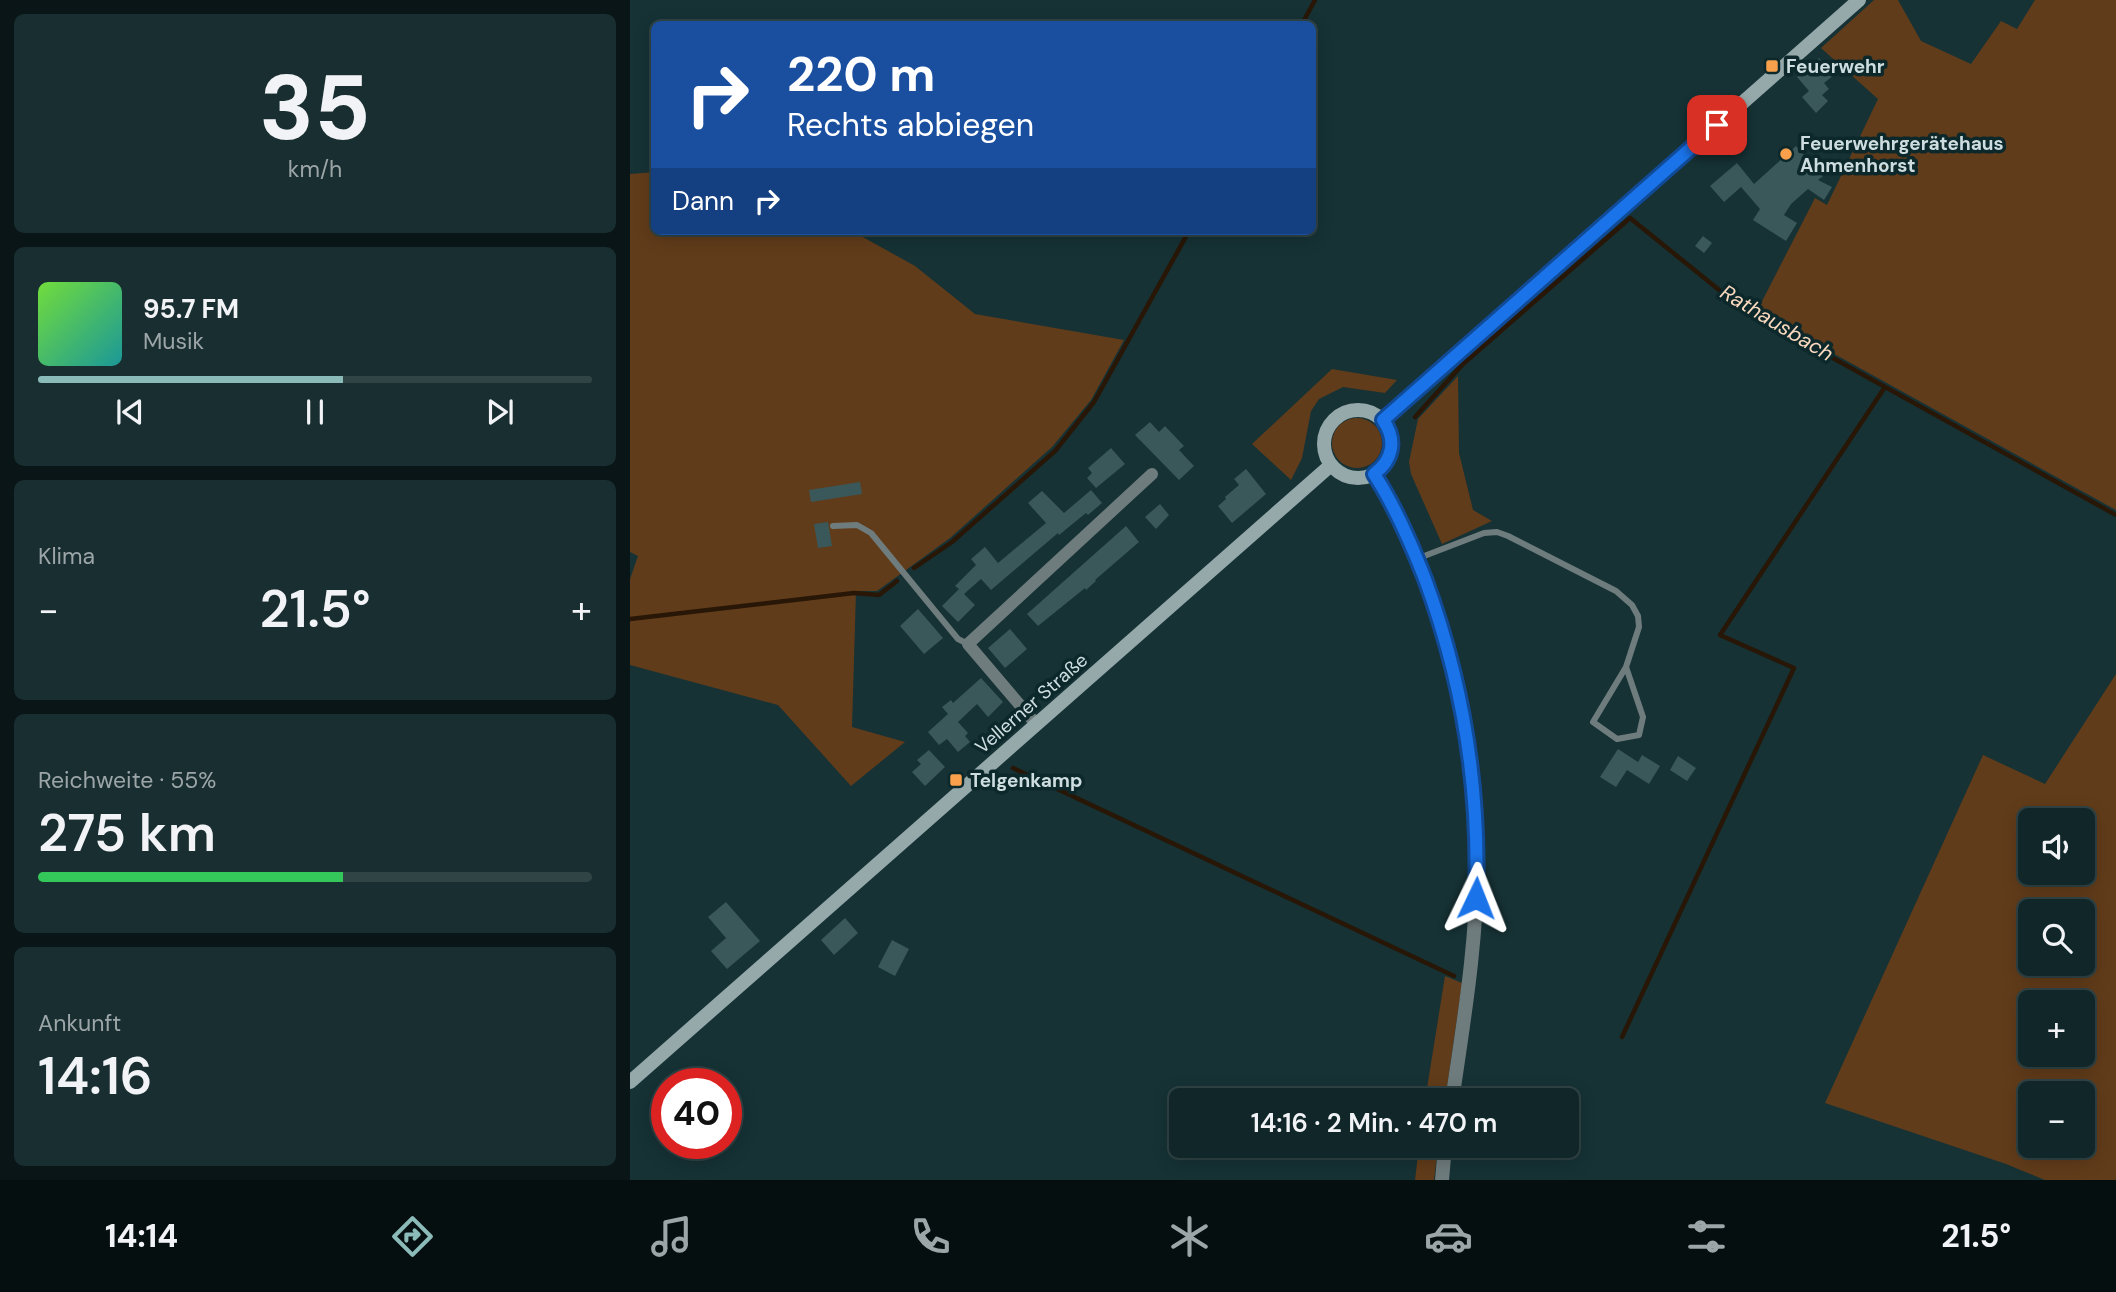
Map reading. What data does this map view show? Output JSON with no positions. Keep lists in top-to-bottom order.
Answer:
{
  "streets": {
    "main road": ["Vellerner Straße"]
  },
  "water": ["Rathausbach"],
  "places": {
    "transit": ["Feuerwehr", "Telgenkamp"],
    "other": ["Feuerwehrgerätehaus Ahmenhorst"]
  },
  "page": {
    "tile": [
      ["35", "km/h"],
      "Klima",
      ["Reichweite · 55%", "275 km"],
      ["Ankunft", "14:16"]
    ],
    "turn": ["220 m", "Rechts abbiegen"],
    "then": "Dann",
    "song": ["95.7 FM", "Musik"],
    "heat": ["−", "21.5°", "+"],
    "map_buttons": ["+", "−"],
    "limit": "40",
    "trip": "14:16 · 2 Min. · 470 m",
    "tabs": ["14:14", "21.5°"]
  }
}
